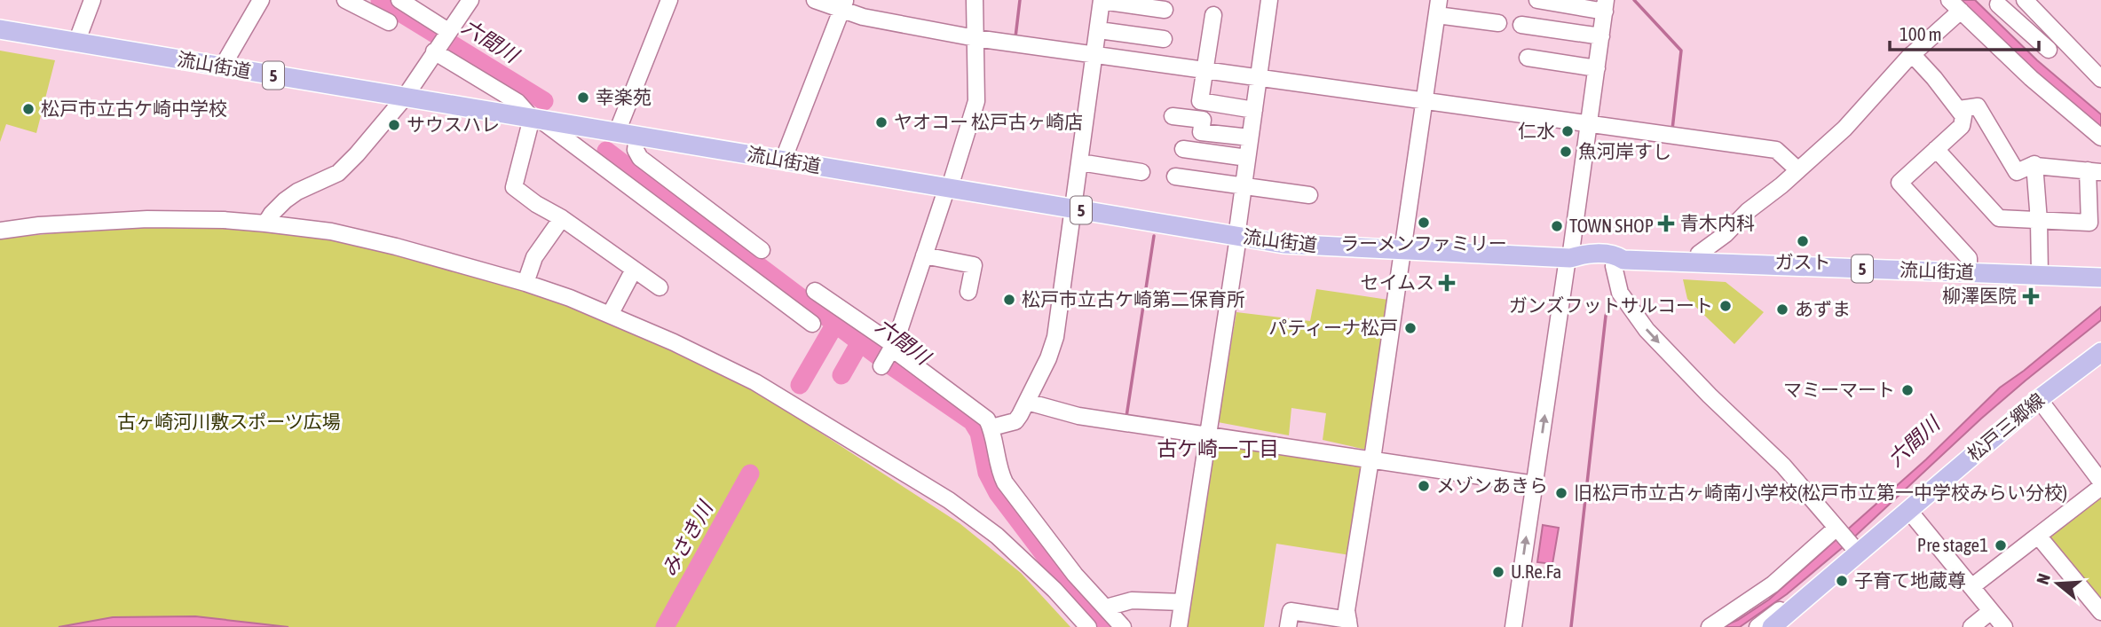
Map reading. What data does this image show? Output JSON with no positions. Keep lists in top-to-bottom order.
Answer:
{
  "streets": {
    "main road": ["流山街道", "5", "松戸三郷線"]
  },
  "districts": ["古ケ崎一丁目"],
  "water": ["六間川", "みさき川"],
  "parks": ["古ヶ崎河川敷スポーツ広場"],
  "places": {
    "other": [
      "幸楽苑",
      "松戸市立古ケ崎中学校",
      "ヤオコー 松戸古ヶ崎店",
      "サウスハレ",
      "仁水",
      "魚河岸すし",
      "ラーメンファミリー",
      "TOWN SHOP",
      "ガスト",
      "松戸市立古ケ崎第二保育所",
      "ガンズフットサルコート",
      "あずま",
      "パティーナ松戸",
      "マミーマート",
      "メゾンあきら",
      "旧松戸市立古ヶ崎南小学校(松戸市立第一中学校みらい分校)",
      "Pre stage1",
      "U.Re.Fa",
      "子育て地蔵尊"
    ],
    "health": ["青木内科", "セイムス", "柳澤医院"]
  },
  "scale_bar": "100 m",
  "north": "left"
}
